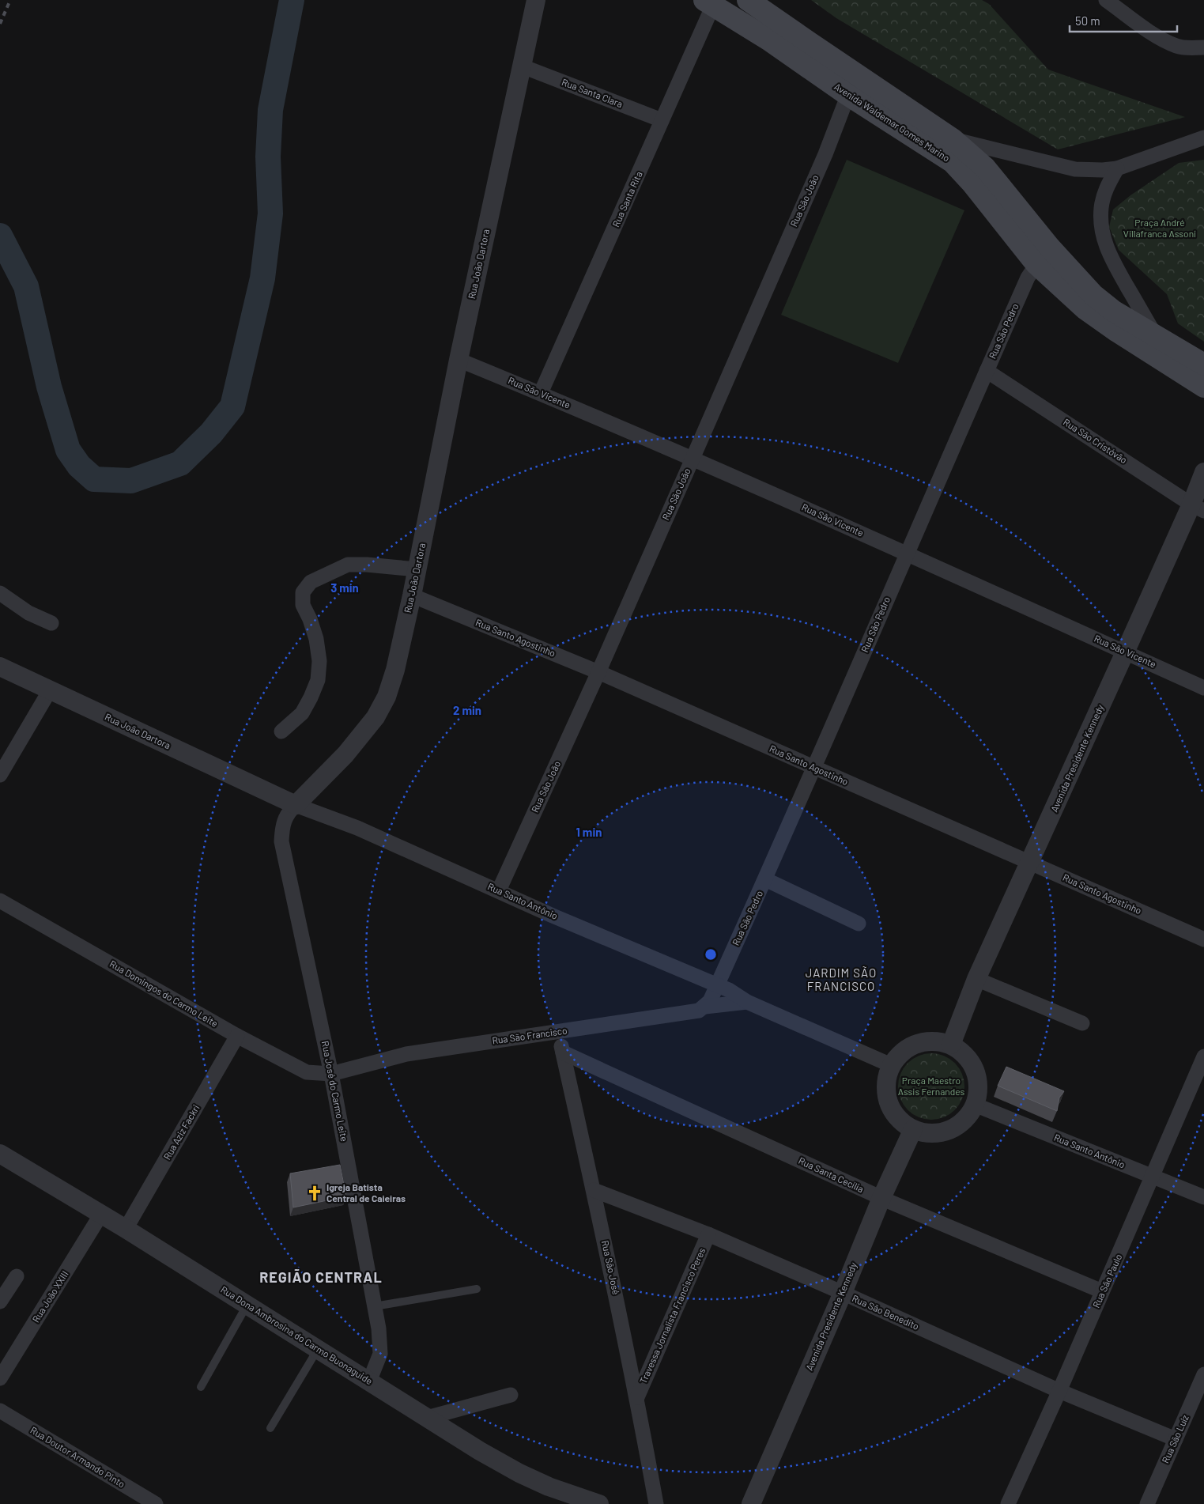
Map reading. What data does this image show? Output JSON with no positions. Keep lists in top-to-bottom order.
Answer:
{
  "streets": {
    "main road": ["Avenida Waldemar Gomes Marino"],
    "street": [
      "Rua Santa Clara",
      "Rua Santa Rita",
      "Rua São João",
      "Rua João Dartora",
      "Rua São Pedro",
      "Rua São Vicente",
      "Rua São Cristóvão",
      "Rua Santo Agostinho",
      "Avenida Presidente Kennedy",
      "Rua Santo Antônio",
      "Rua Domingos do Carmo Leite",
      "Rua São Francisco",
      "Rua José do Carmo Leite",
      "Rua Aziz Fackri",
      "Rua Santa Cecília",
      "Rua São José",
      "Rua São Paulo",
      "Rua João XXIII",
      "Rua São Benedito",
      "Travessa Jornalista Francisco Peres",
      "Rua Dona Ambrosina do Carmo Buonaguide",
      "Rua São Luíz",
      "Rua Doutor Armando Pinto"
    ]
  },
  "crossings": [
    ["Rua Santa Clara", "Rua Santa Rita"],
    ["Rua Santa Clara", "Rua João Dartora"],
    ["Avenida Waldemar Gomes Marino", "Rua Santa Rita"],
    ["Avenida Waldemar Gomes Marino", "Rua São João"],
    ["Avenida Waldemar Gomes Marino", "Rua São Pedro"],
    ["Rua Santa Rita", "Rua São Vicente"],
    ["Rua São João", "Rua São Vicente"],
    ["Rua São João", "Rua Santo Agostinho"],
    ["Rua São João", "Rua Santo Antônio"],
    ["Rua João Dartora", "Rua São Vicente"],
    ["Rua João Dartora", "Rua Santo Agostinho"],
    ["Rua João Dartora", "Rua Santo Antônio"],
    ["Rua João Dartora", "Rua José do Carmo Leite"],
    ["Rua São Pedro", "Rua São Vicente"],
    ["Rua São Pedro", "Rua São Cristóvão"],
    ["Rua São Pedro", "Rua Santo Agostinho"],
    ["Rua São Pedro", "Rua Santo Antônio"],
    ["Rua São Vicente", "Avenida Presidente Kennedy"],
    ["Rua São Cristóvão", "Avenida Presidente Kennedy"],
    ["Rua Santo Agostinho", "Avenida Presidente Kennedy"],
    ["Avenida Presidente Kennedy", "Rua Santo Antônio"],
    ["Avenida Presidente Kennedy", "Rua Santa Cecília"],
    ["Avenida Presidente Kennedy", "Rua São Benedito"],
    ["Rua Santo Antônio", "Rua José do Carmo Leite"],
    ["Rua Santo Antônio", "Rua São Paulo"],
    ["Rua Domingos do Carmo Leite", "Rua São Francisco"],
    ["Rua Domingos do Carmo Leite", "Rua José do Carmo Leite"],
    ["Rua Domingos do Carmo Leite", "Rua Aziz Fackri"],
    ["Rua São Francisco", "Rua José do Carmo Leite"],
    ["Rua São Francisco", "Rua São José"],
    ["Rua José do Carmo Leite", "Rua Dona Ambrosina do Carmo Buonaguide"],
    ["Rua Aziz Fackri", "Rua Dona Ambrosina do Carmo Buonaguide"],
    ["Rua Santa Cecília", "Rua São José"],
    ["Rua Santa Cecília", "Rua São Paulo"],
    ["Rua São José", "Rua São Benedito"],
    ["Rua São José", "Travessa Jornalista Francisco Peres"],
    ["Rua São Paulo", "Rua São Benedito"],
    ["Rua João XXIII", "Rua Dona Ambrosina do Carmo Buonaguide"],
    ["Rua São Benedito", "Travessa Jornalista Francisco Peres"],
    ["Rua São Benedito", "Rua São Luíz"]
  ],
  "districts": ["JARDIM SÃO FRANCISCO", "REGIÃO CENTRAL"],
  "parks": ["Praça André Villafranca Assoni", "Praça Maestro Assis Fernandes"],
  "places": {
    "church": ["Igreja Batista Central de Caieiras"]
  },
  "scale_bar": "50 m",
  "rings": ["3 min", "2 min", "1 min"]
}
